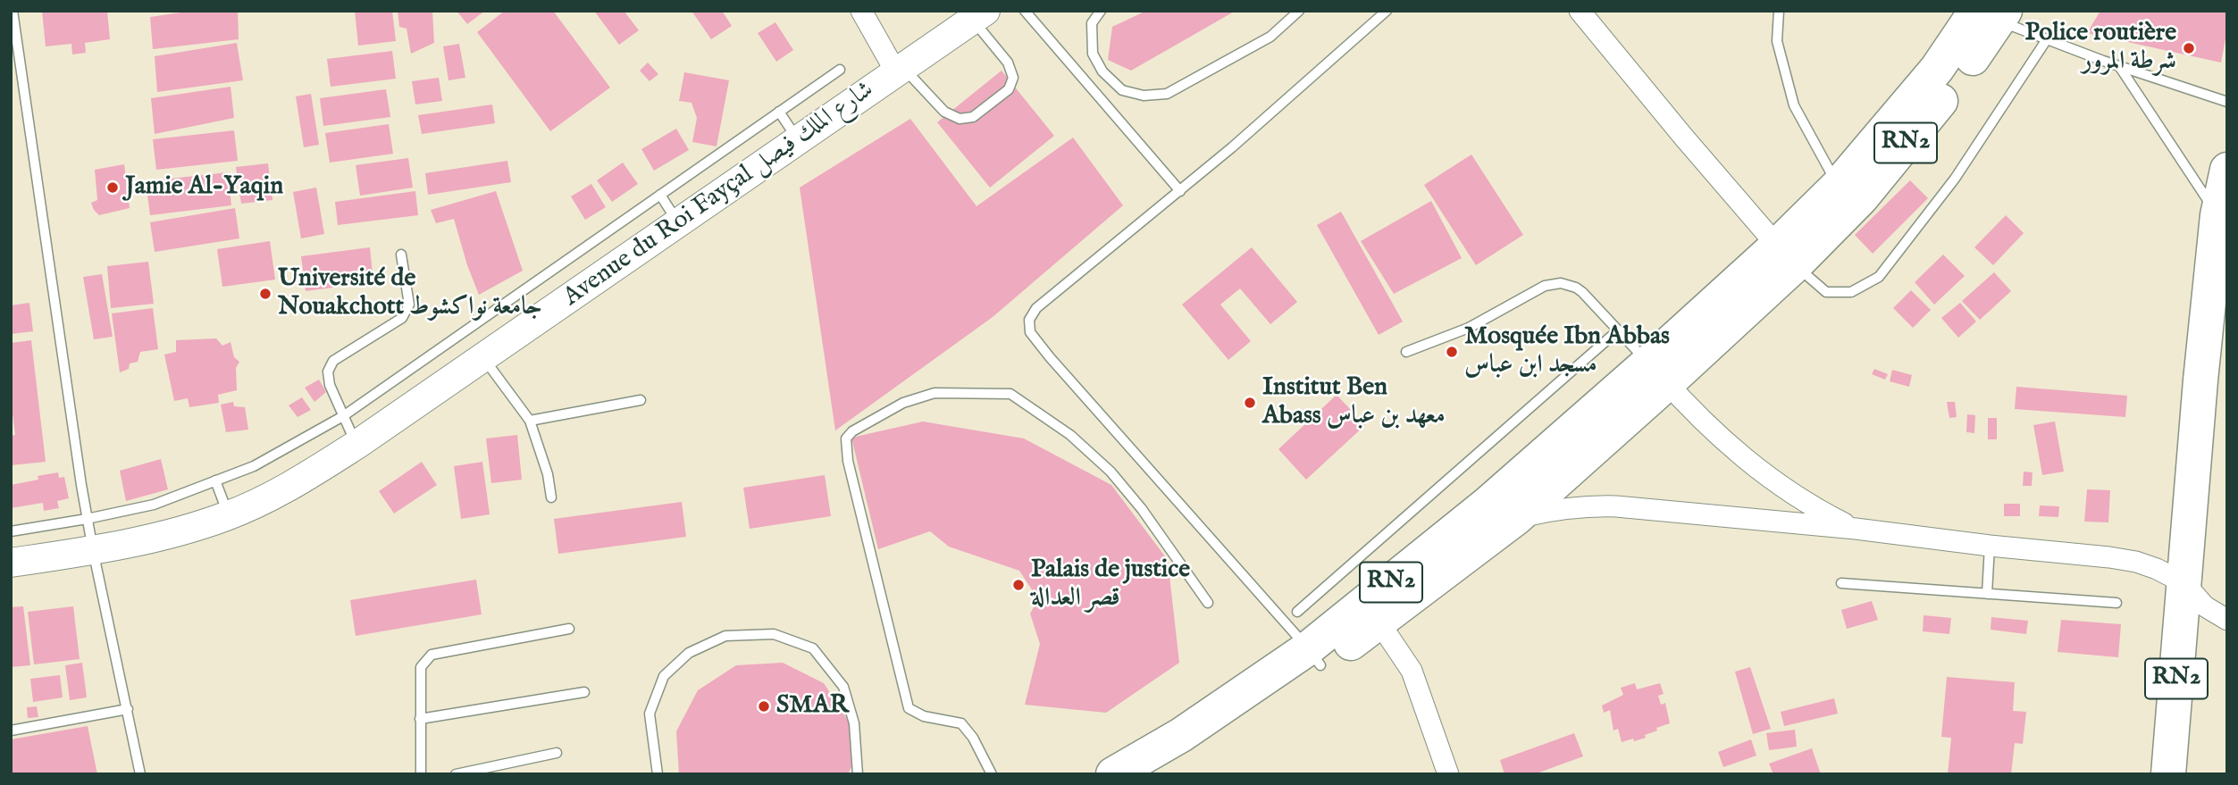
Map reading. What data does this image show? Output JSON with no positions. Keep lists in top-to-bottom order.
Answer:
{
  "streets": {
    "highway": ["RN2"],
    "street": ["Avenue du Roi Fayçal شارع الملك فيصل"]
  },
  "places": [
    "Police routière شرطة المرور",
    "Jamie Al-Yaqin",
    "Université de Nouakchott جامعة نواكشوط",
    "Mosquée Ibn Abbas مسجد ابن عباس",
    "Institut Ben Abass معهد بن عباس",
    "Palais de justice قصر العدالة",
    "SMAR"
  ]
}
